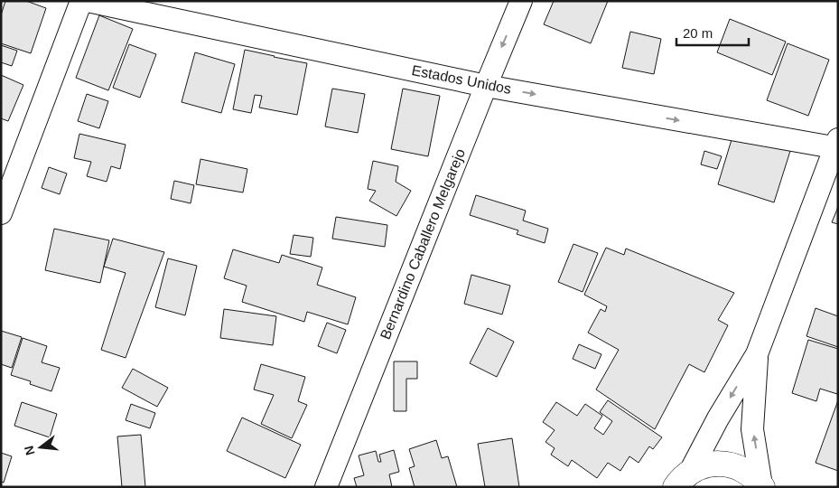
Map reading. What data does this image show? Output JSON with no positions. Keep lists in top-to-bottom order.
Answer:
{
  "streets": {
    "street": ["Estados Unidos", "Bernardino Caballero Melgarejo"]
  },
  "crossings": [
    ["Estados Unidos", "Bernardino Caballero Melgarejo"]
  ],
  "one_way": ["Estados Unidos"],
  "scale_bar": "20 m",
  "north": "left"
}
